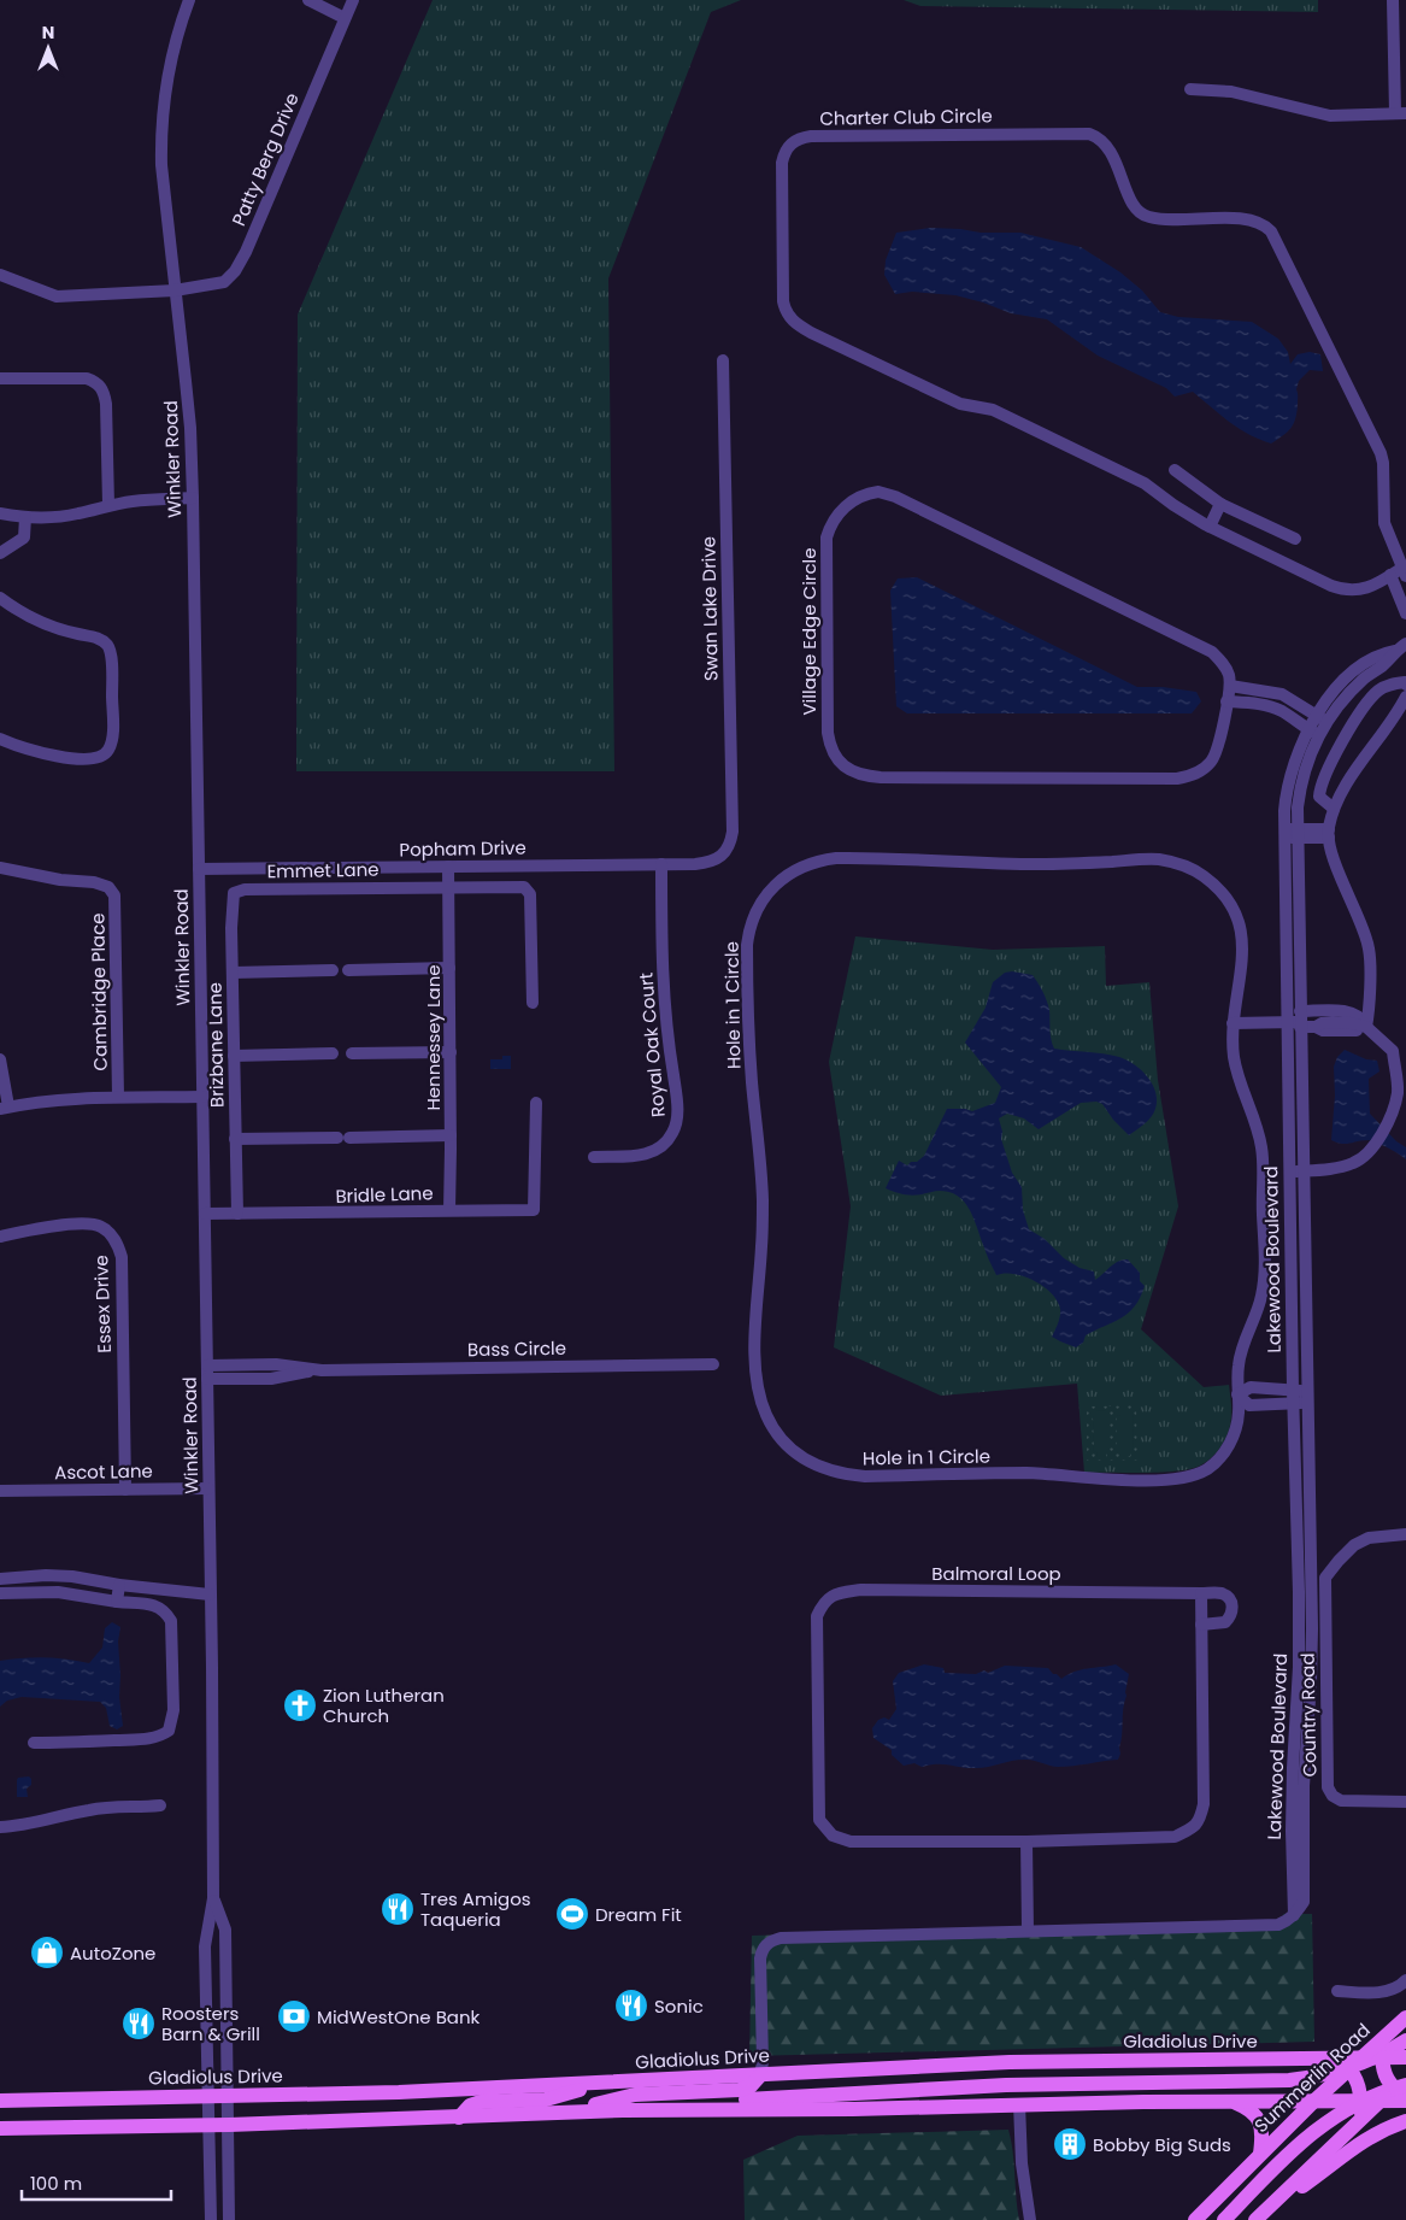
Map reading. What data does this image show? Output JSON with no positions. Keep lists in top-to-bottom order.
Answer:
{
  "streets": {
    "main road": ["Gladiolus Drive", "Summerlin Road"],
    "street": [
      "Charter Club Circle",
      "Patty Berg Drive",
      "Winkler Road",
      "Swan Lake Drive",
      "Village Edge Circle",
      "Popham Drive",
      "Emmet Lane",
      "Cambridge Place",
      "Hole in 1 Circle",
      "Hennessey Lane",
      "Brizbane Lane",
      "Royal Oak Court",
      "Bridle Lane",
      "Lakewood Boulevard",
      "Essex Drive",
      "Bass Circle",
      "Ascot Lane",
      "Balmoral Loop",
      "Country Road"
    ]
  },
  "crossings": [
    ["Patty Berg Drive", "Winkler Road"],
    ["Winkler Road", "Popham Drive"],
    ["Winkler Road", "Bridle Lane"],
    ["Winkler Road", "Bass Circle"],
    ["Winkler Road", "Ascot Lane"],
    ["Winkler Road", "Gladiolus Drive"],
    ["Swan Lake Drive", "Popham Drive"],
    ["Popham Drive", "Hennessey Lane"],
    ["Popham Drive", "Royal Oak Court"],
    ["Emmet Lane", "Hennessey Lane"],
    ["Emmet Lane", "Brizbane Lane"],
    ["Hennessey Lane", "Bridle Lane"],
    ["Brizbane Lane", "Bridle Lane"],
    ["Lakewood Boulevard", "Country Road"],
    ["Lakewood Boulevard", "Gladiolus Drive"],
    ["Essex Drive", "Ascot Lane"],
    ["Gladiolus Drive", "Summerlin Road"]
  ],
  "places": {
    "church": ["Zion Lutheran Church"],
    "restaurant": ["Tres Amigos Taqueria", "Sonic", "Roosters Barn & Grill"],
    "sports": ["Dream Fit"],
    "shop": ["AutoZone"],
    "bank": ["MidWestOne Bank"],
    "building": ["Bobby Big Suds"]
  },
  "scale_bar": "100 m",
  "north": "top"
}
